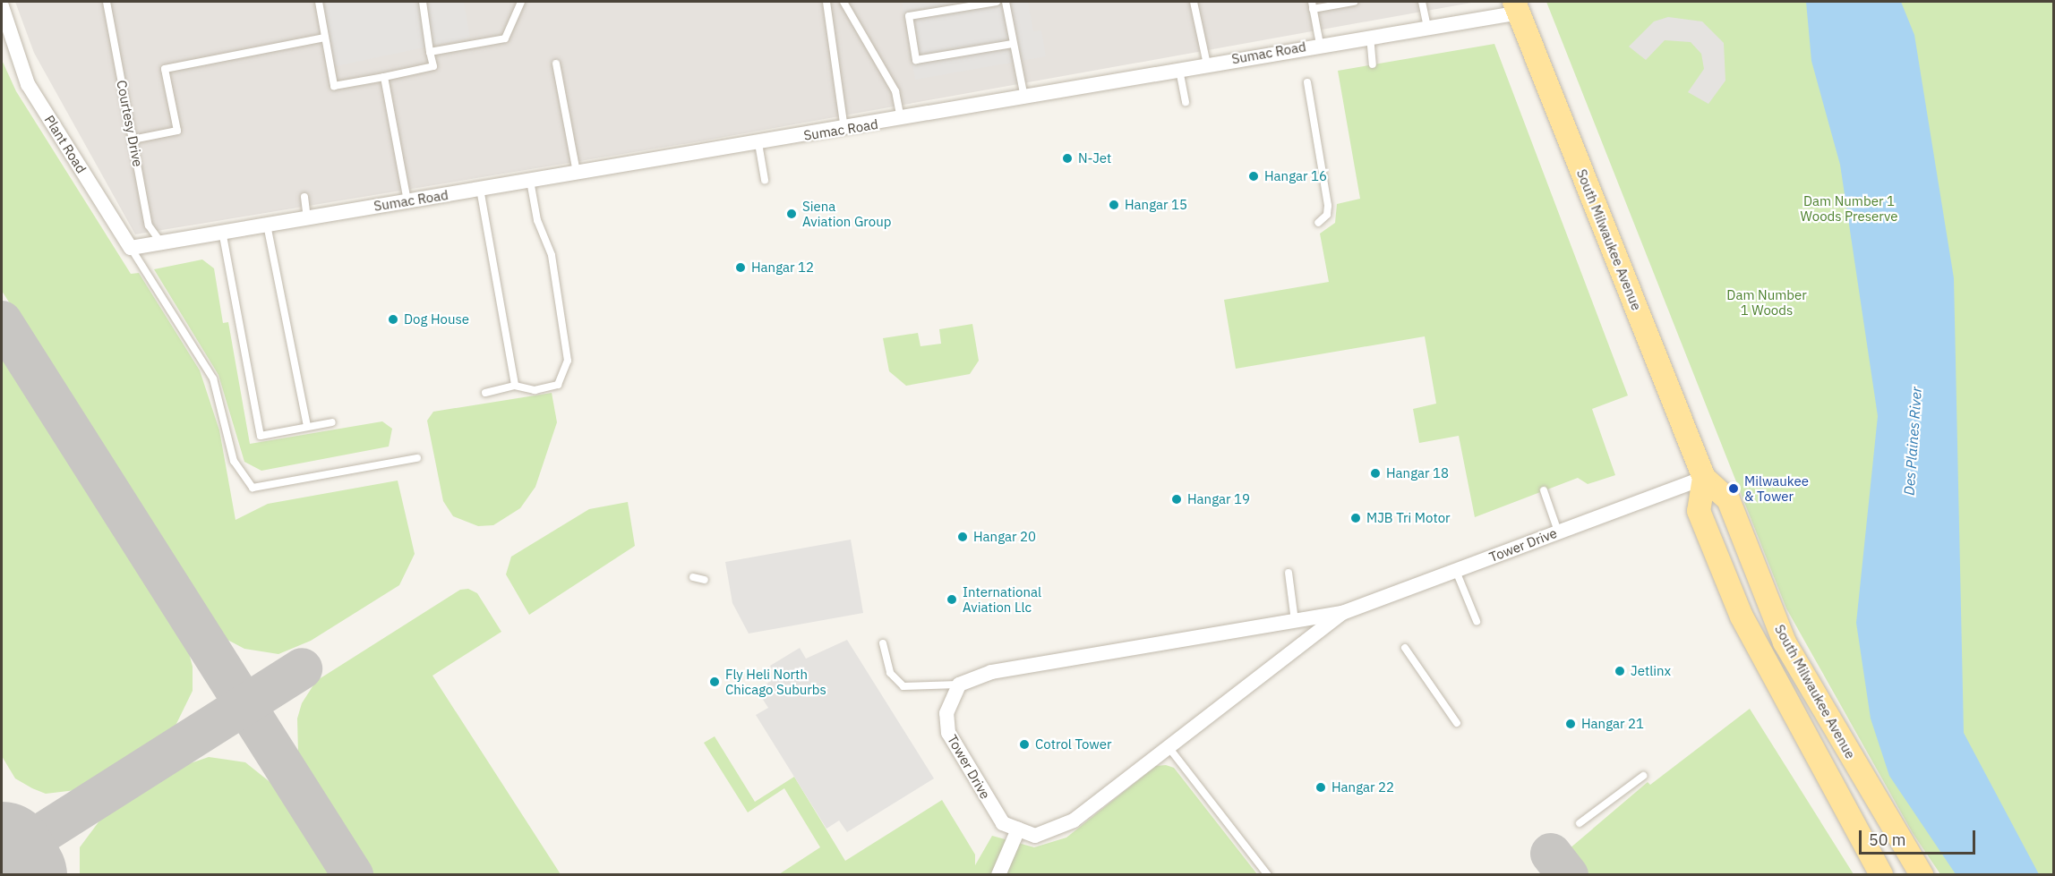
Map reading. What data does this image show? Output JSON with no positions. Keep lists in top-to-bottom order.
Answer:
{
  "streets": {
    "main road": ["South Milwaukee Avenue"],
    "street": ["Sumac Road", "Plant Road", "Tower Drive"],
    "lane": ["Courtesy Drive"]
  },
  "crossings": [
    ["Sumac Road", "Courtesy Drive"],
    ["Sumac Road", "South Milwaukee Avenue"],
    ["South Milwaukee Avenue", "Tower Drive"]
  ],
  "water": ["Des Plaines River"],
  "parks": ["Dam Number 1 Woods Preserve", "Dam Number 1 Woods"],
  "places": [
    "N-Jet",
    "Hangar 16",
    "Hangar 15",
    "Siena Aviation Group",
    "Hangar 12",
    "Dog House",
    "Hangar 18",
    "Milwaukee & Tower",
    "Hangar 19",
    "MJB Tri Motor",
    "Hangar 20",
    "International Aviation Llc",
    "Jetlinx",
    "Fly Heli North Chicago Suburbs",
    "Hangar 21",
    "Cotrol Tower",
    "Hangar 22"
  ],
  "scale_bar": "50 m"
}
